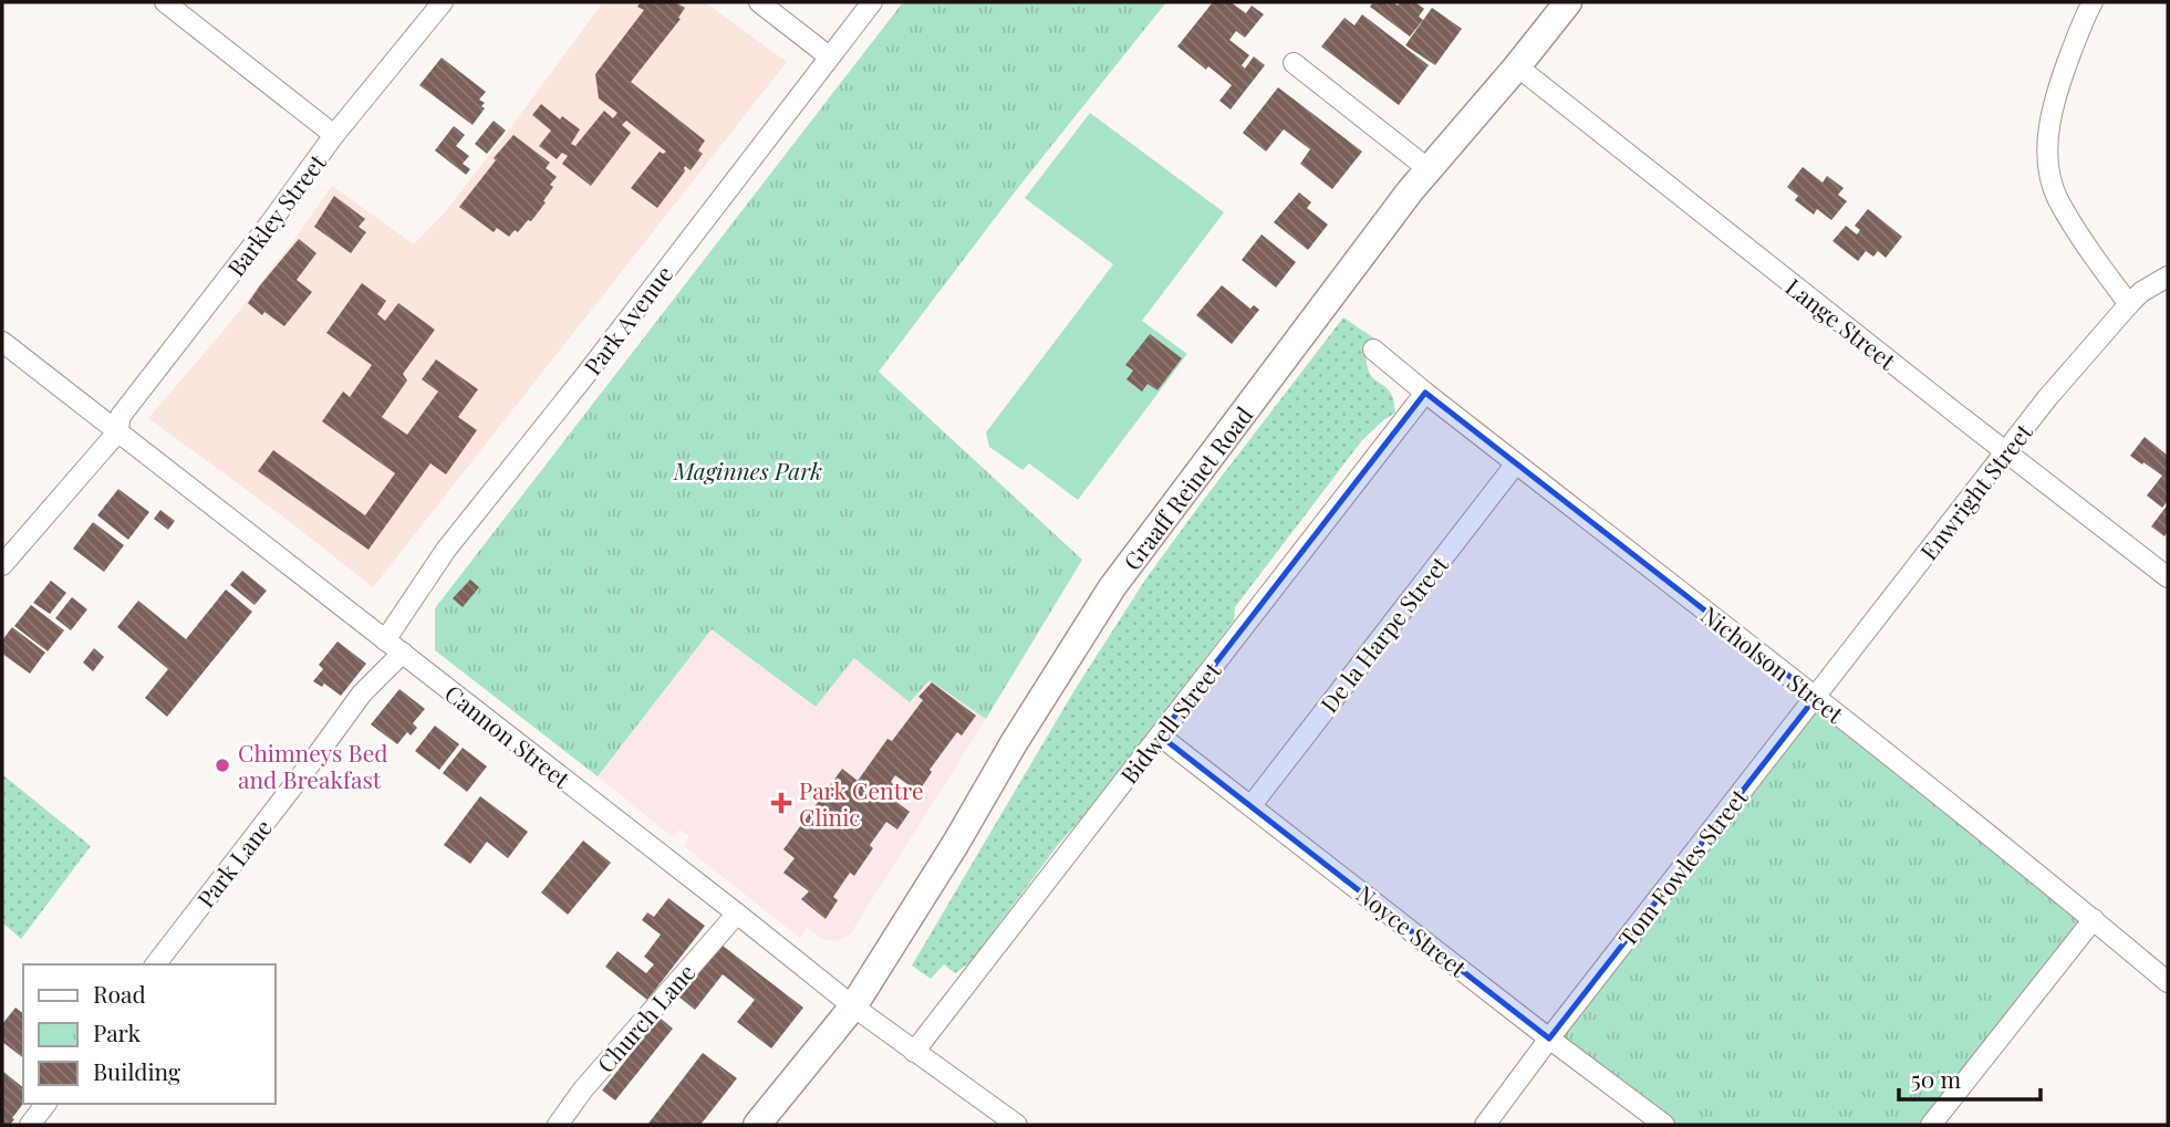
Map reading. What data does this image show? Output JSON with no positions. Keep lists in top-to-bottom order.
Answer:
{
  "streets": {
    "main road": ["Graaff Reinet Road"],
    "street": [
      "Barkley Street",
      "Park Avenue",
      "Lange Street",
      "Enwright Street",
      "De la Harpe Street",
      "Nicholson Street",
      "Bidwell Street",
      "Cannon Street",
      "Park Lane",
      "Tom Fowles Street",
      "Noyce Street",
      "Church Lane"
    ]
  },
  "crossings": [
    ["Barkley Street", "Cannon Street"],
    ["Park Avenue", "Cannon Street"],
    ["Lange Street", "Graaff Reinet Road"],
    ["Lange Street", "Enwright Street"],
    ["Graaff Reinet Road", "Cannon Street"],
    ["Enwright Street", "Nicholson Street"],
    ["Enwright Street", "Tom Fowles Street"],
    ["De la Harpe Street", "Nicholson Street"],
    ["De la Harpe Street", "Noyce Street"],
    ["Nicholson Street", "Bidwell Street"],
    ["Nicholson Street", "Tom Fowles Street"],
    ["Bidwell Street", "Cannon Street"],
    ["Bidwell Street", "Noyce Street"],
    ["Cannon Street", "Park Lane"],
    ["Cannon Street", "Church Lane"],
    ["Tom Fowles Street", "Noyce Street"]
  ],
  "parks": ["Maginnes Park"],
  "places": {
    "other": ["Chimneys Bed and Breakfast"],
    "health": ["Park Centre Clinic"]
  },
  "legend": ["Road", "Park", "Building"],
  "scale_bar": "50 m"
}
